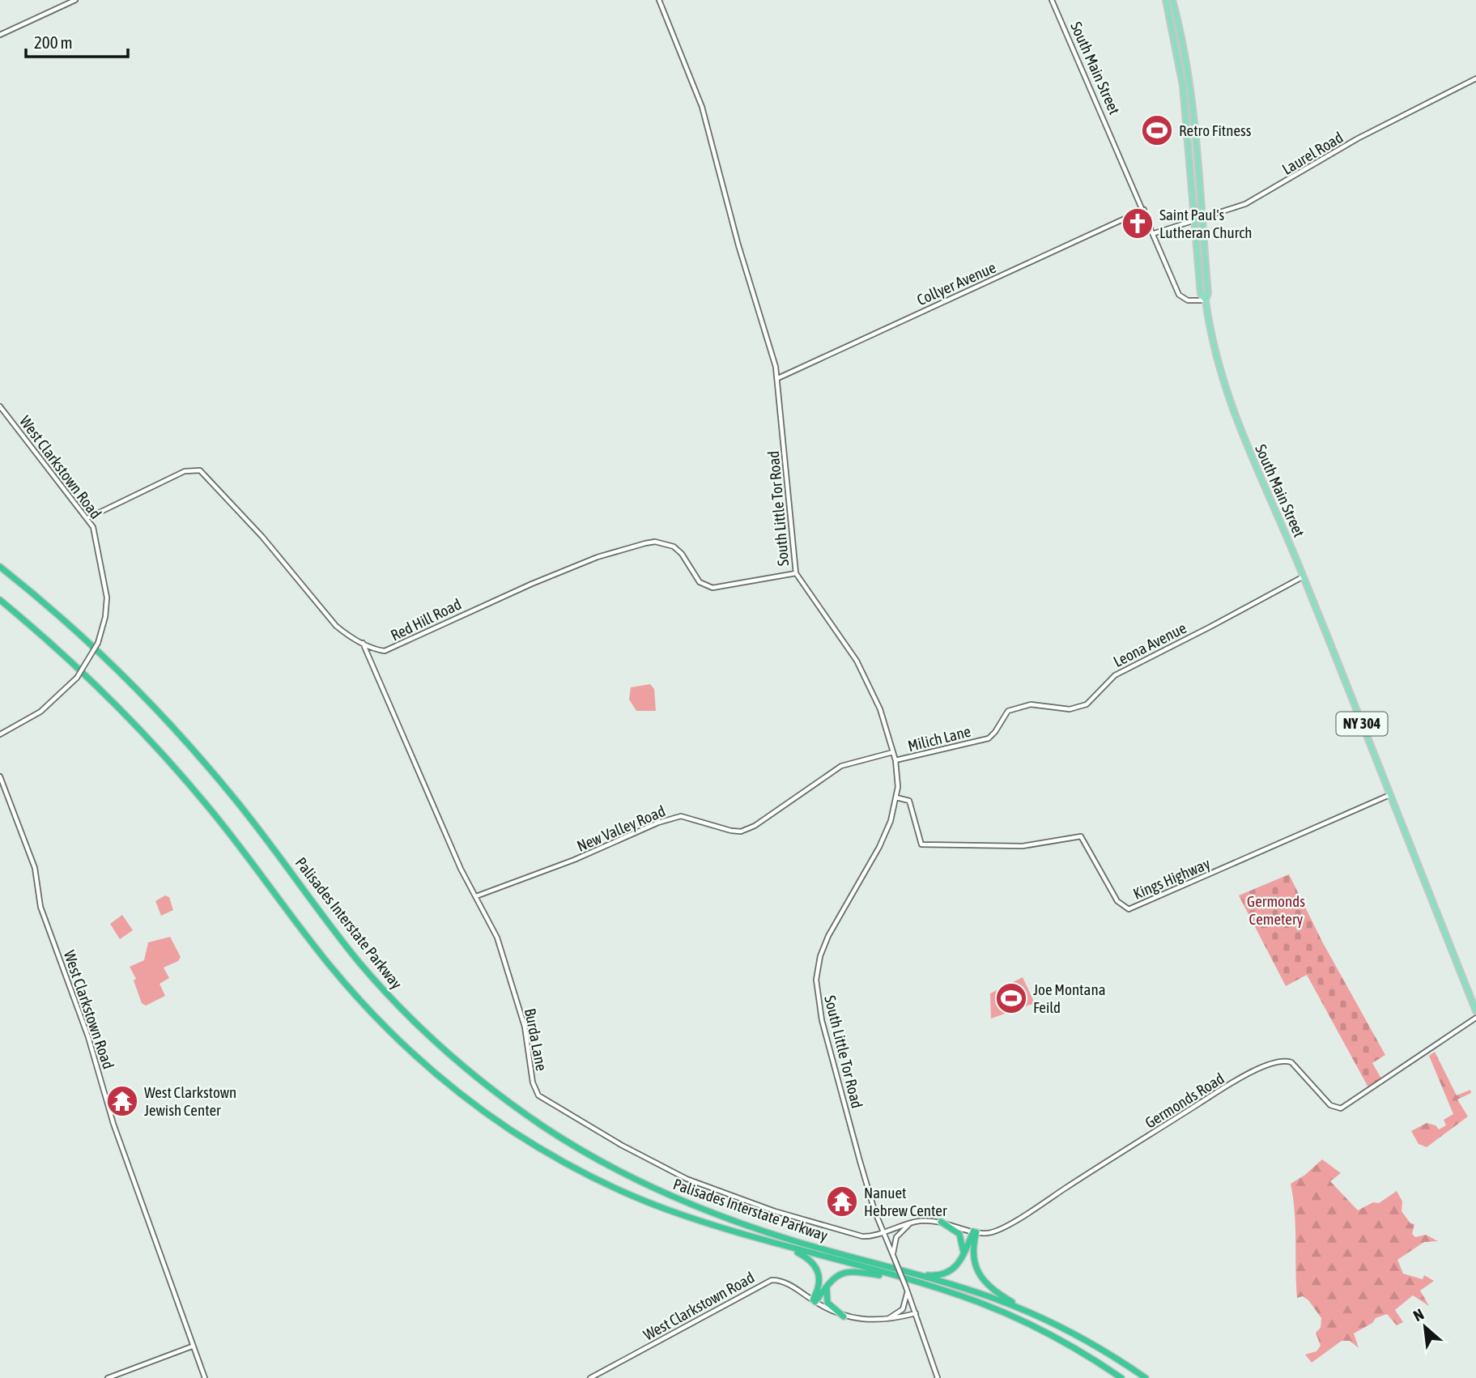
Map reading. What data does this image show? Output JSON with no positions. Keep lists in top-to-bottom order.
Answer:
{
  "streets": {
    "highway": ["Palisades Interstate Parkway"],
    "main road": ["South Main Street", "NY 304"],
    "street": [
      "Laurel Road",
      "Collyer Avenue",
      "West Clarkstown Road",
      "South Little Tor Road",
      "Red Hill Road",
      "Leona Avenue",
      "Milich Lane",
      "New Valley Road",
      "Kings Highway",
      "Burda Lane",
      "Germonds Road"
    ]
  },
  "crossings": [
    ["South Main Street", "Laurel Road"],
    ["South Main Street", "Collyer Avenue"],
    ["South Main Street", "Leona Avenue"],
    ["South Main Street", "NY 304"],
    ["South Main Street", "Kings Highway"],
    ["Laurel Road", "NY 304"],
    ["Collyer Avenue", "South Little Tor Road"],
    ["West Clarkstown Road", "South Little Tor Road"],
    ["West Clarkstown Road", "Red Hill Road"],
    ["South Little Tor Road", "Red Hill Road"],
    ["South Little Tor Road", "Milich Lane"],
    ["South Little Tor Road", "New Valley Road"],
    ["South Little Tor Road", "Kings Highway"],
    ["South Little Tor Road", "Burda Lane"],
    ["South Little Tor Road", "Germonds Road"],
    ["Red Hill Road", "Burda Lane"],
    ["Leona Avenue", "Milich Lane"],
    ["New Valley Road", "Burda Lane"],
    ["Burda Lane", "Germonds Road"]
  ],
  "parks": ["Germonds Cemetery"],
  "places": {
    "sports": ["Retro Fitness", "Joe Montana Feild"],
    "church": ["Saint Paul's Lutheran Church"],
    "temple": ["West Clarkstown Jewish Center", "Nanuet Hebrew Center"]
  },
  "scale_bar": "200 m",
  "north": "top left"
}
